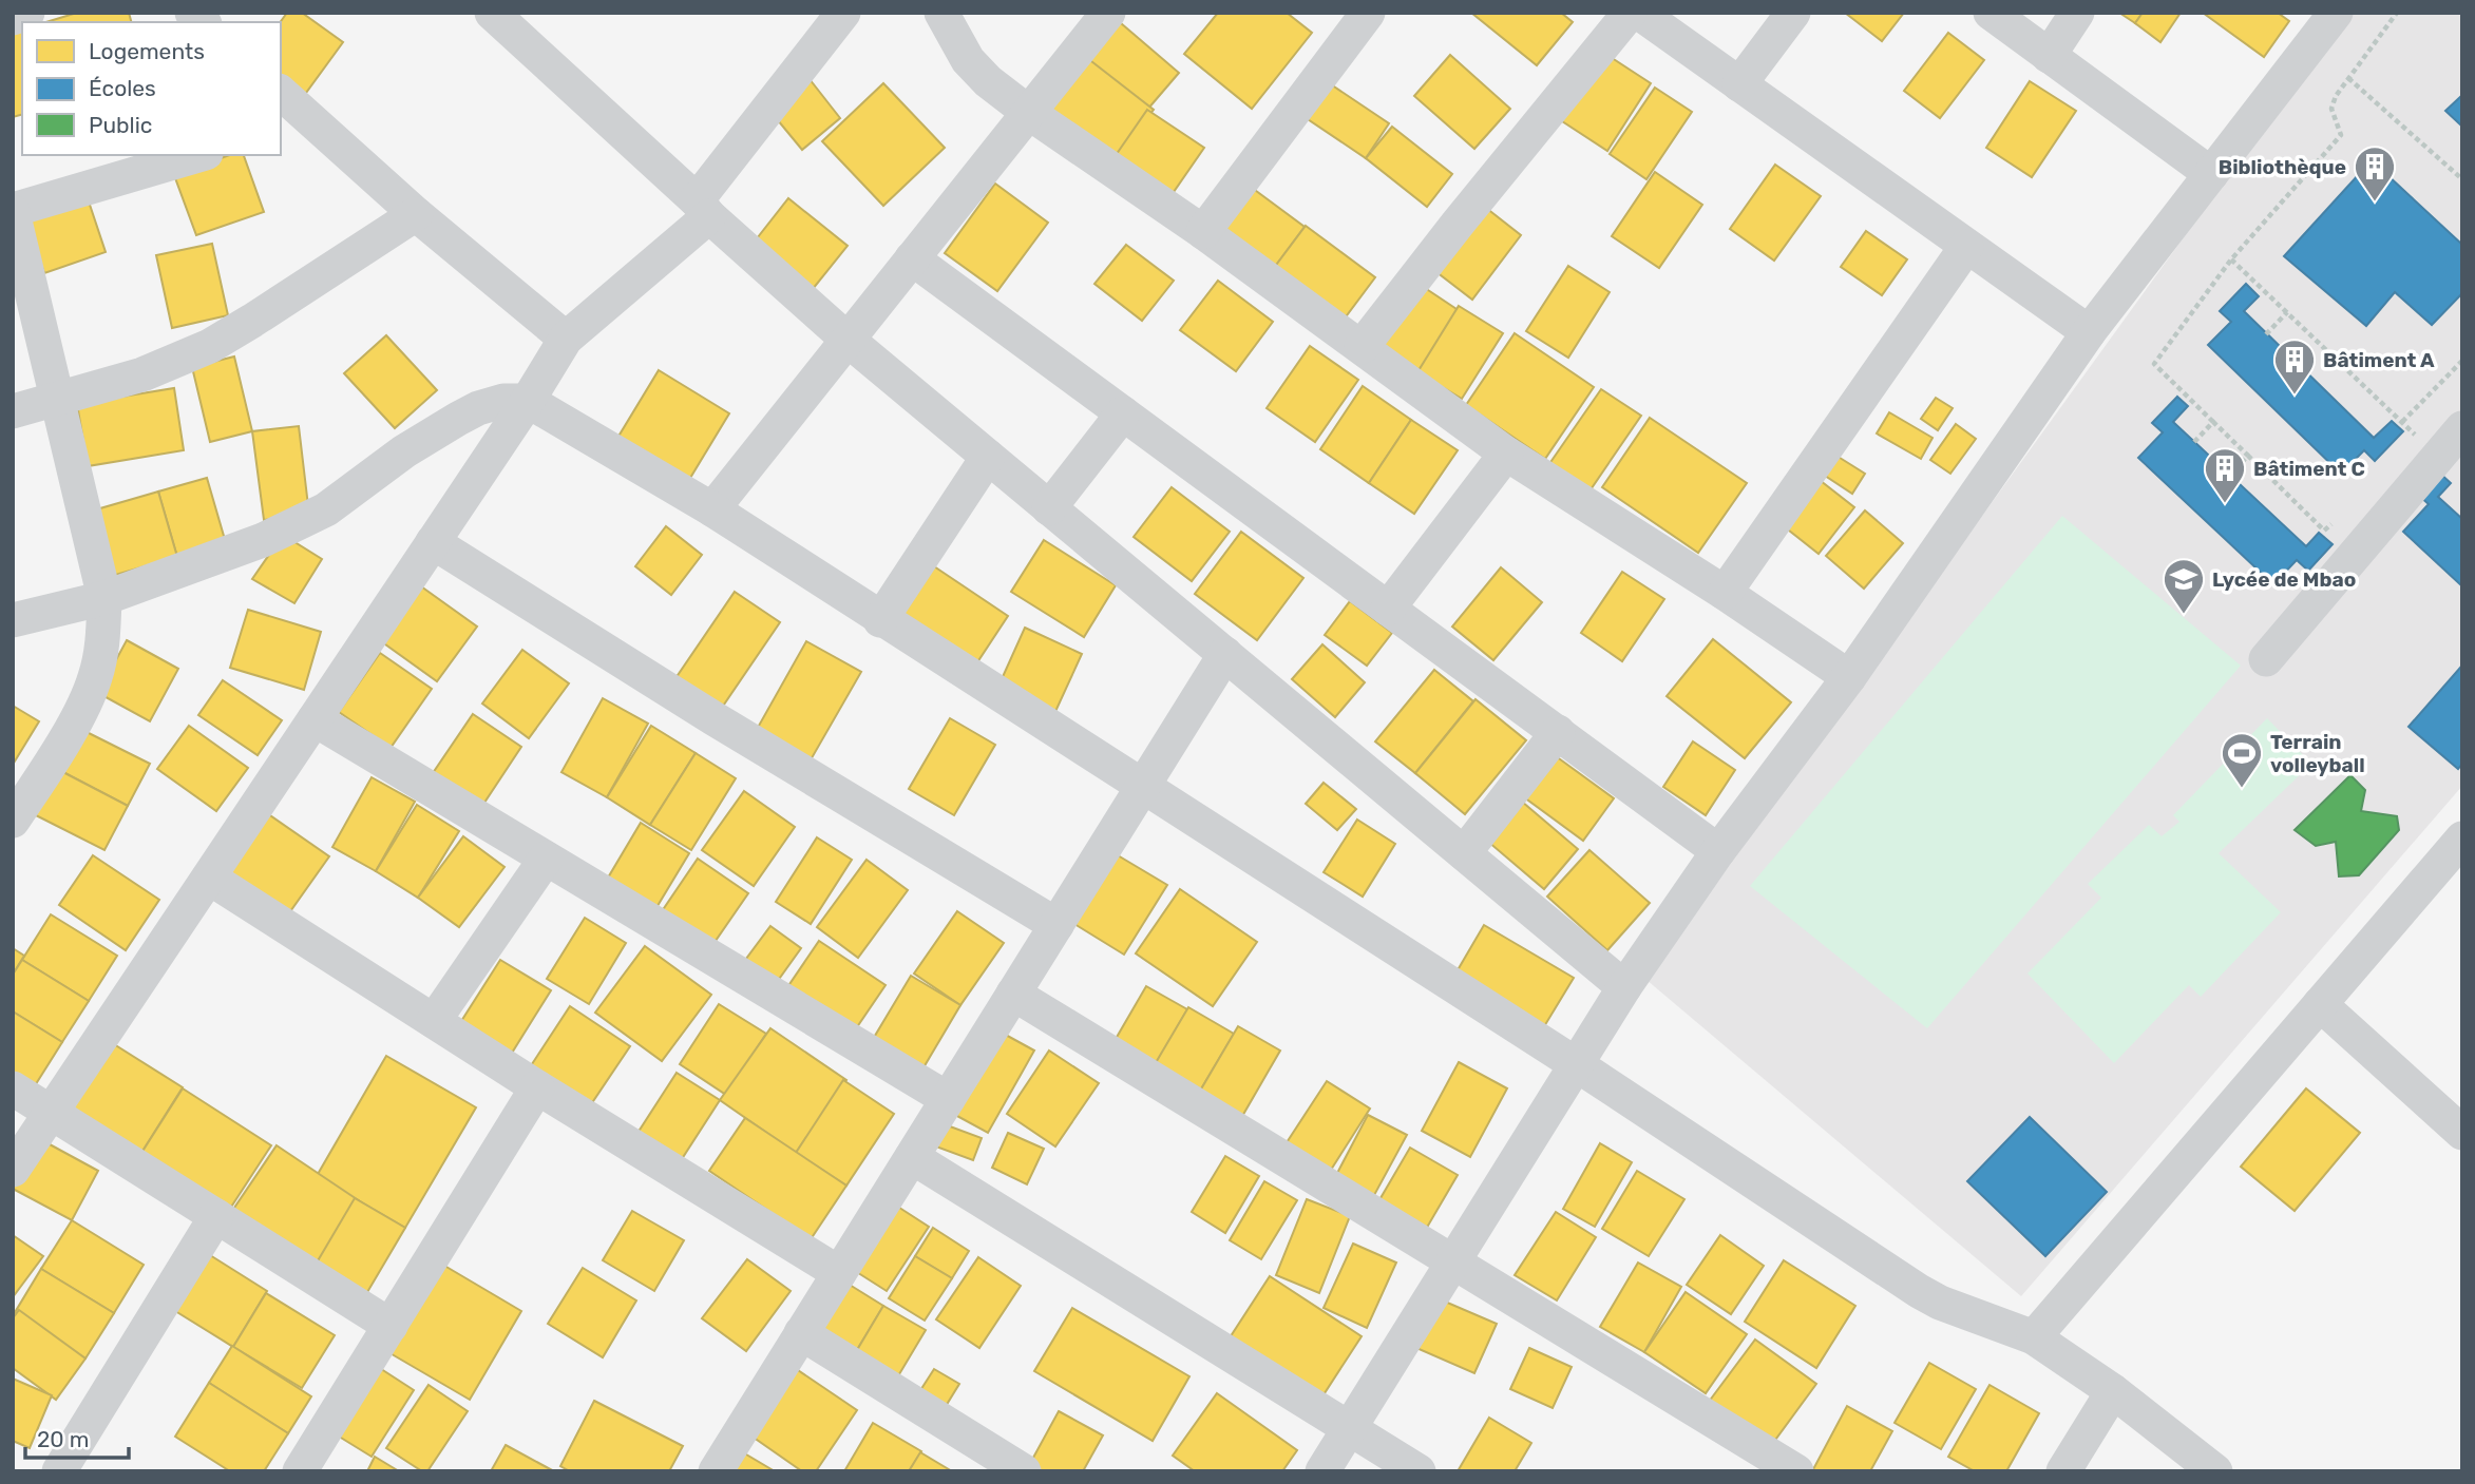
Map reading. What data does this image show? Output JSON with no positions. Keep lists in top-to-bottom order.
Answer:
{
  "places": {
    "building": ["Bibliothèque", "Bâtiment A", "Bâtiment C"],
    "school or university": ["Lycée de Mbao"],
    "sports": ["Terrain volleyball"]
  },
  "legend": ["Logements", "Écoles", "Public"],
  "scale_bar": "20 m"
}
